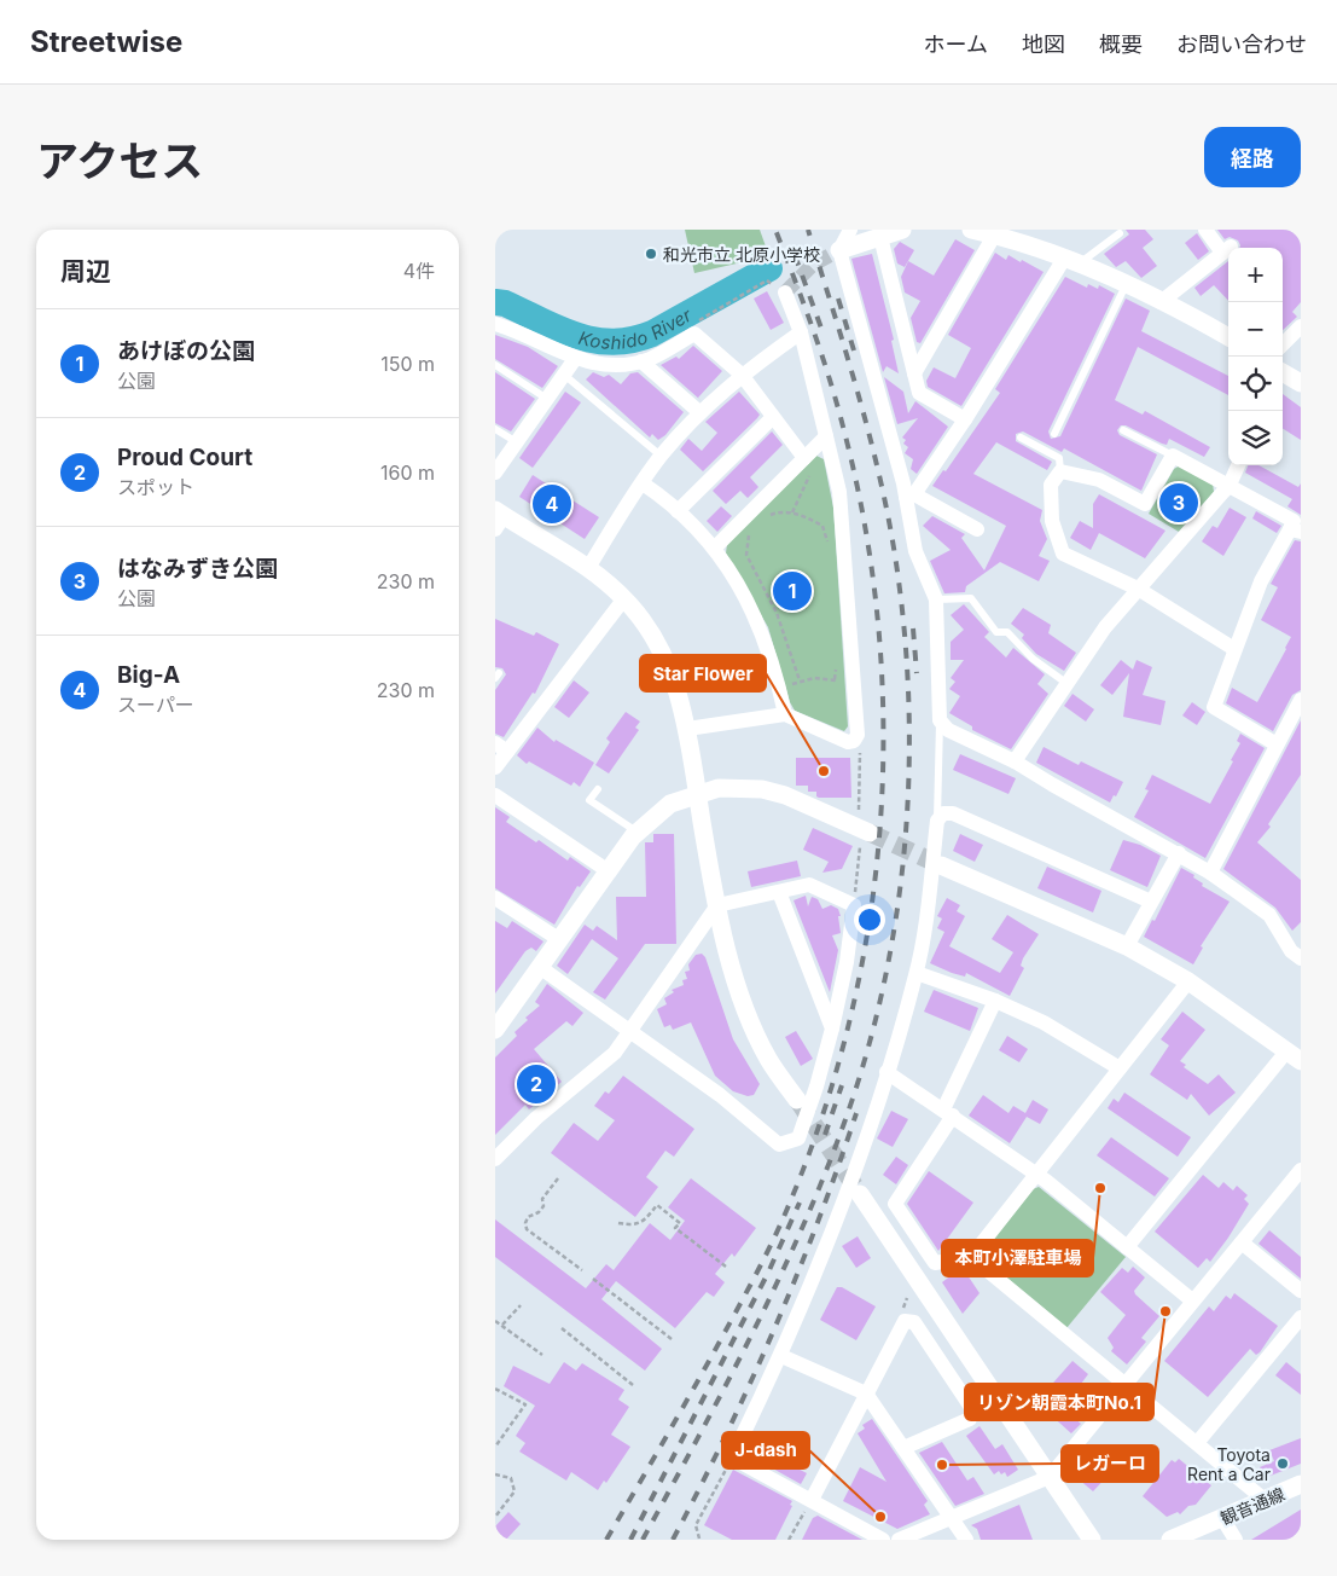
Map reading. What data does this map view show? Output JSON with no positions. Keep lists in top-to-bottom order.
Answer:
{
  "streets": {
    "street": ["観音通線"]
  },
  "water": ["Koshido River"],
  "places": [
    "和光市立 北原小学校",
    "Star Flower",
    "本町小澤駐車場",
    "リゾン朝霞本町No.1",
    "Toyota Rent a Car",
    "レガーロ",
    "J-dash"
  ],
  "page": {
    "header": "Streetwise",
    "nav": [
      "ホーム",
      "地図",
      "概要",
      "お問い合わせ"
    ],
    "title": "アクセス",
    "buttons": "経路",
    "heading": ["周辺", "4件"],
    "map_buttons": ["+", "−"],
    "list": [
      {
        "mark": "1",
        "name": "あけぼの公園",
        "note": "公園",
        "value": "150 m"
      },
      {
        "mark": "2",
        "name": "Proud Court",
        "note": "スポット",
        "value": "160 m"
      },
      {
        "mark": "3",
        "name": "はなみずき公園",
        "note": "公園",
        "value": "230 m"
      },
      {
        "mark": "4",
        "name": "Big-A",
        "note": "スーパー",
        "value": "230 m"
      }
    ],
    "pins": [
      "3",
      "4",
      "1",
      "2"
    ]
  }
}
